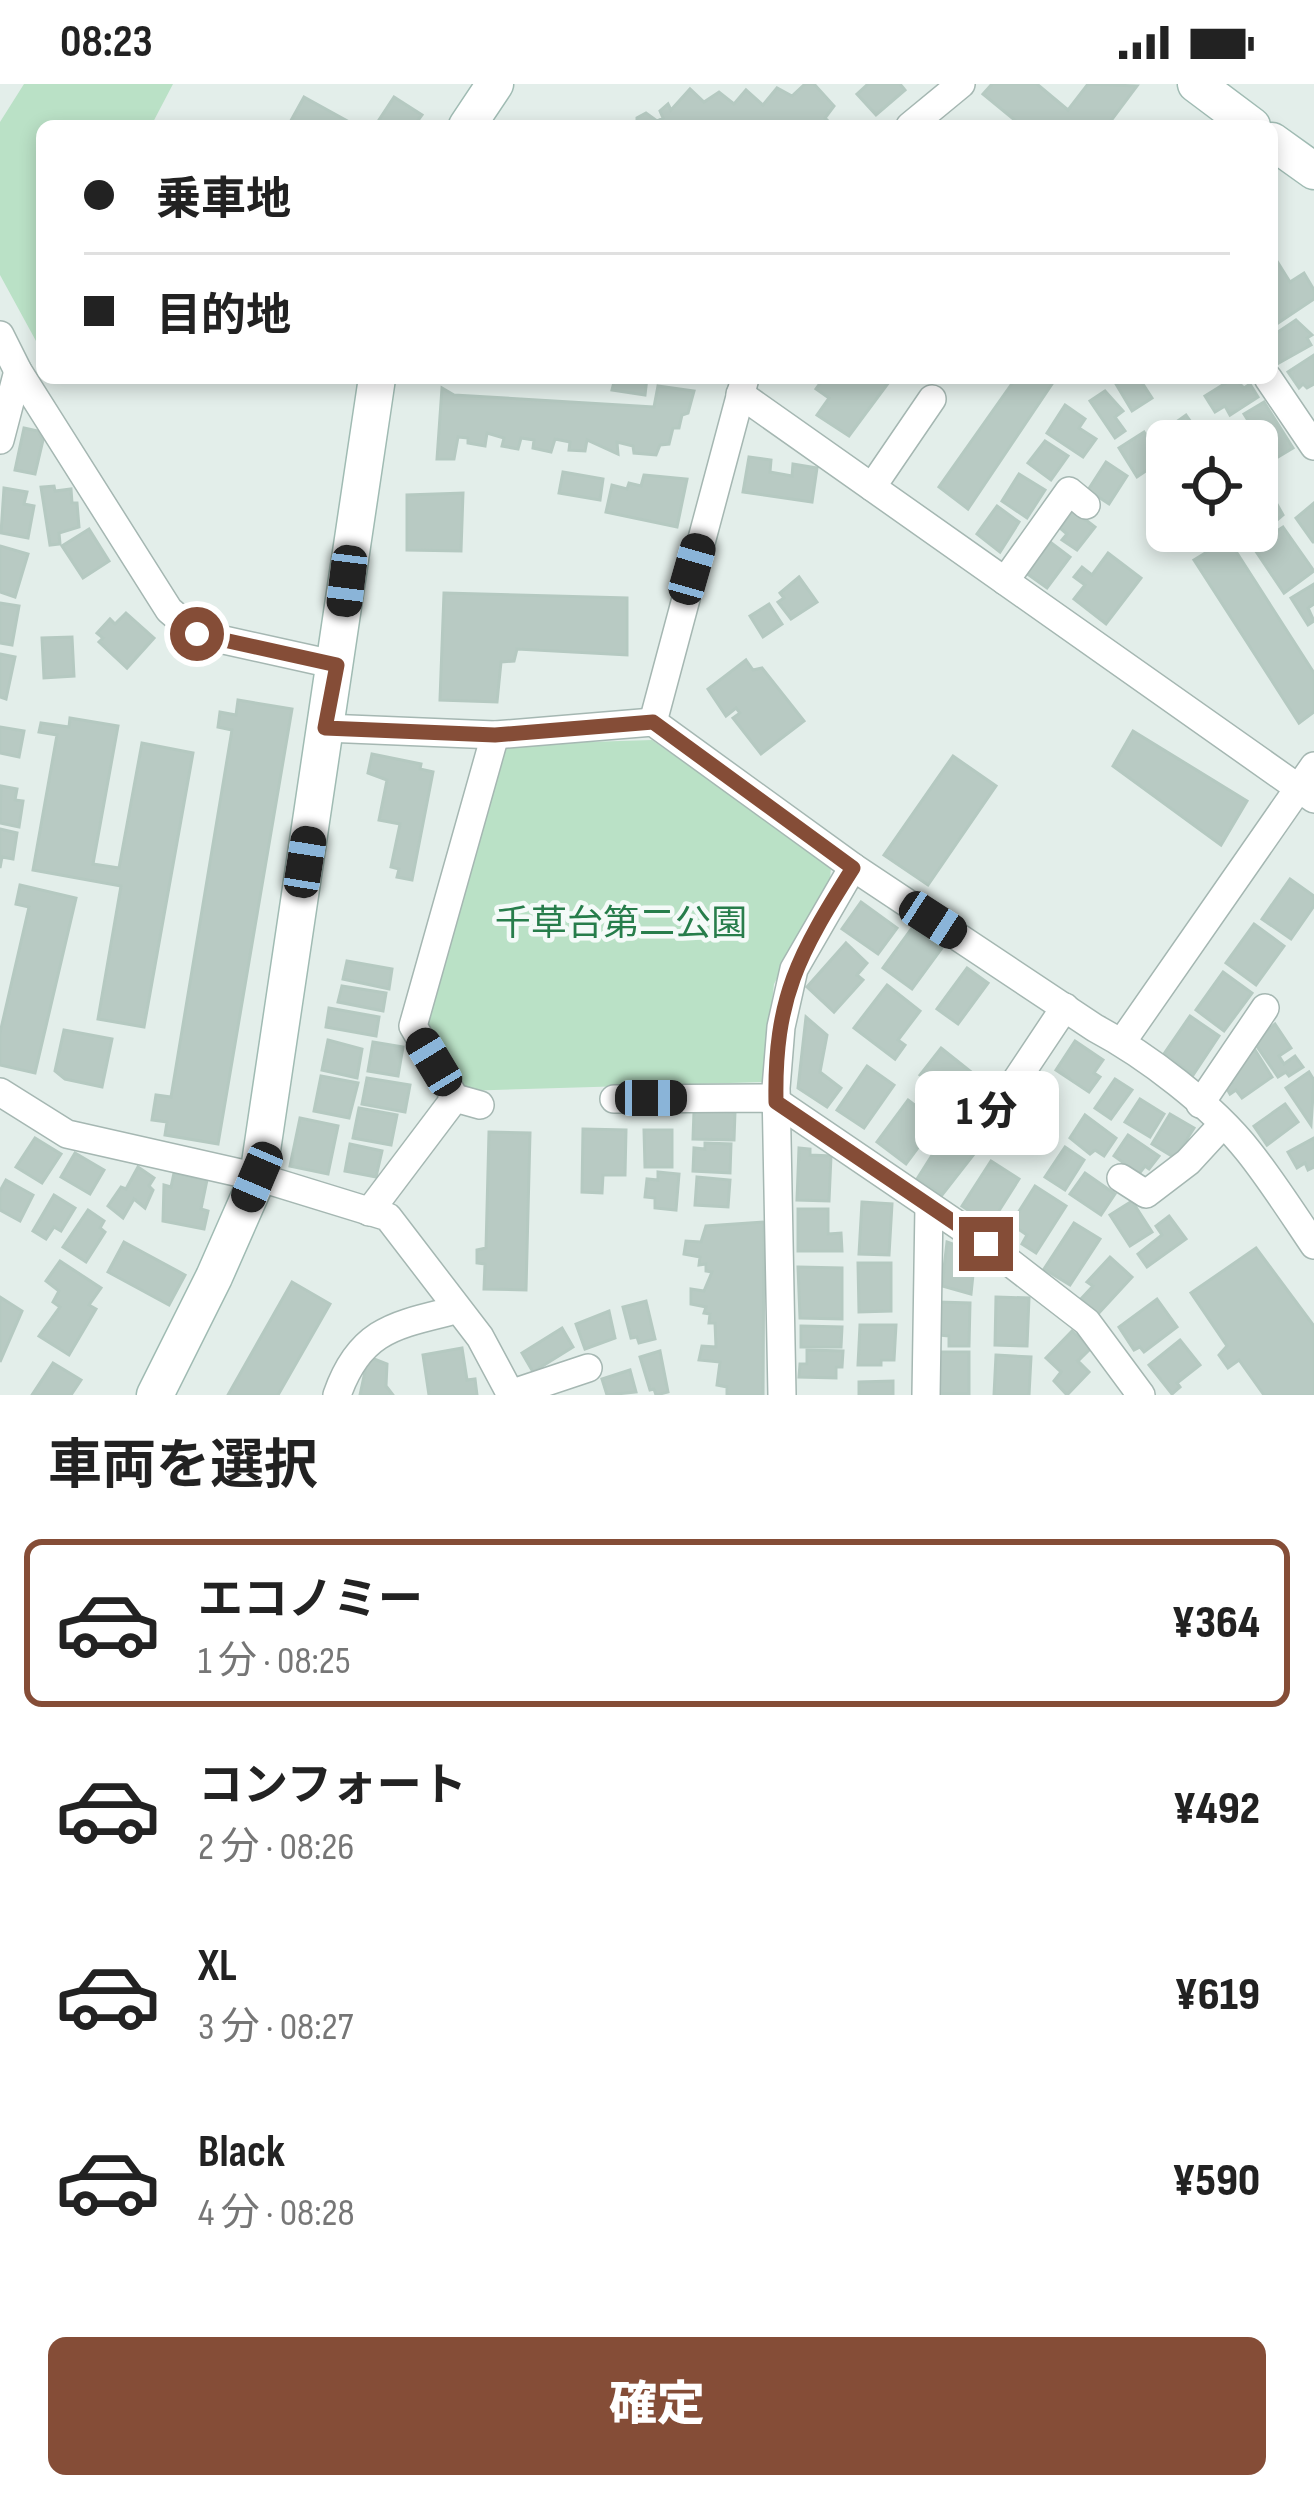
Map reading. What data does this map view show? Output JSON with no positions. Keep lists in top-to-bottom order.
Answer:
{
  "parks": ["千草台第二公園"],
  "page": {
    "status": "08:23",
    "banner": ["乗車地", "目的地"],
    "bubble": "1 分",
    "heading": "車両を選択",
    "list": [
      {
        "name": "エコノミー",
        "note": "1 分 · 08:25",
        "value": "¥364"
      },
      {
        "name": "コンフォート",
        "note": "2 分 · 08:26",
        "value": "¥492"
      },
      {
        "name": "XL",
        "note": "3 分 · 08:27",
        "value": "¥619"
      },
      {
        "name": "Black",
        "note": "4 分 · 08:28",
        "value": "¥590"
      }
    ],
    "buttons": "確定"
  }
}
